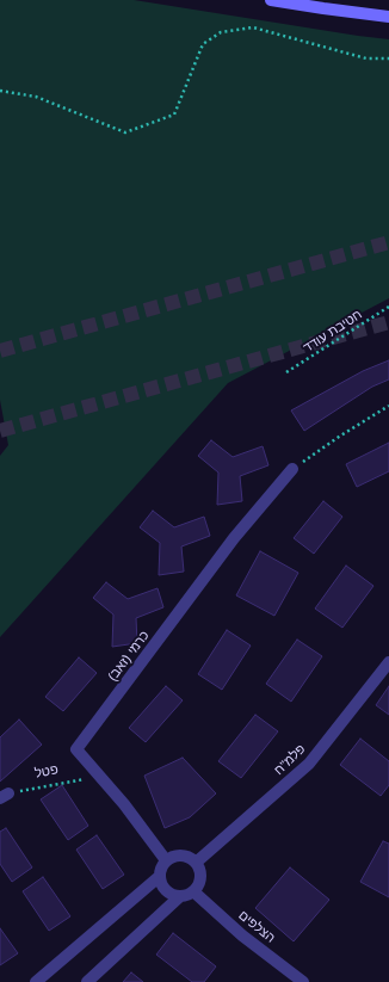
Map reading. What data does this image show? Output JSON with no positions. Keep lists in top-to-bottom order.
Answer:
{
  "streets": {
    "street": ["כרמי (זאב)", "פלמ\"ח", "הצלפים"],
    "path": ["חטיבת עודד", "פטל"]
  },
  "crossings": [
    ["כרמי (זאב)", "פלמ\"ח"],
    ["כרמי (זאב)", "פטל"],
    ["כרמי (זאב)", "הצלפים"],
    ["פלמ\"ח", "הצלפים"]
  ]
}
